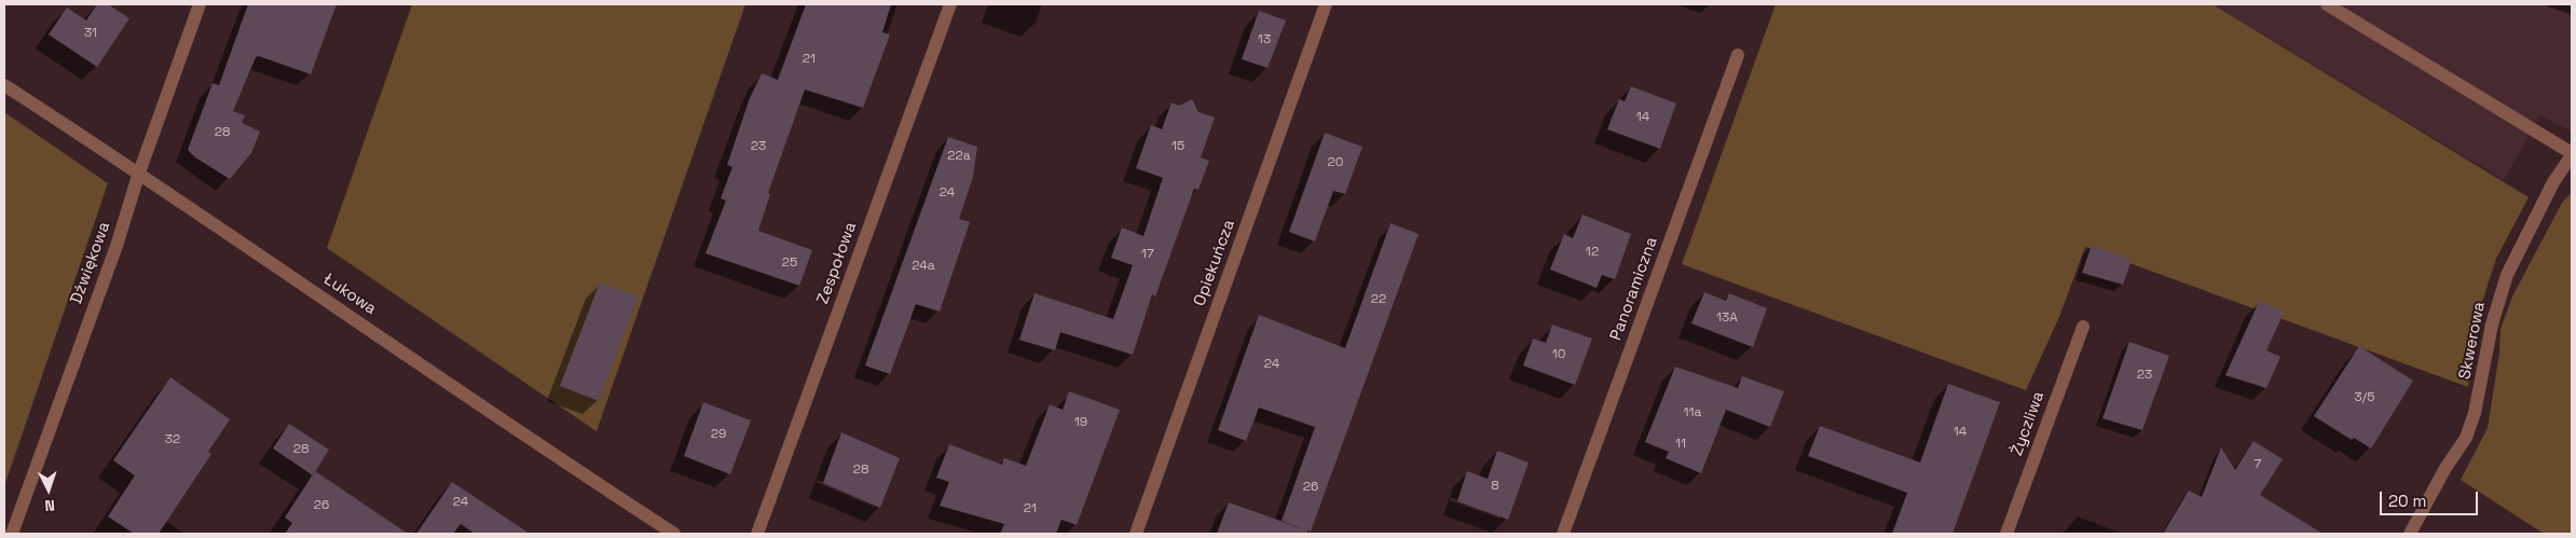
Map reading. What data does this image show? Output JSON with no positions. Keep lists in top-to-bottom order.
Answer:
{
  "streets": {
    "street": [
      "Dźwiękowa",
      "Zespołowa",
      "Opiekuńcza",
      "Panoramiczna",
      "Łukowa",
      "Skwerowa",
      "Życzliwa"
    ]
  },
  "crossings": [
    ["Dźwiękowa", "Łukowa"]
  ],
  "house_numbers": [
    "31",
    "13",
    "21",
    "14",
    "28",
    "23",
    "15",
    "22a",
    "20",
    "24",
    "12",
    "17",
    "25",
    "24a",
    "22",
    "13A",
    "10",
    "24",
    "23",
    "3/5",
    "11a",
    "19",
    "14",
    "29",
    "32",
    "11",
    "28",
    "7",
    "28",
    "8",
    "26",
    "24",
    "26",
    "21"
  ],
  "scale_bar": "20 m",
  "north": "bottom"
}
